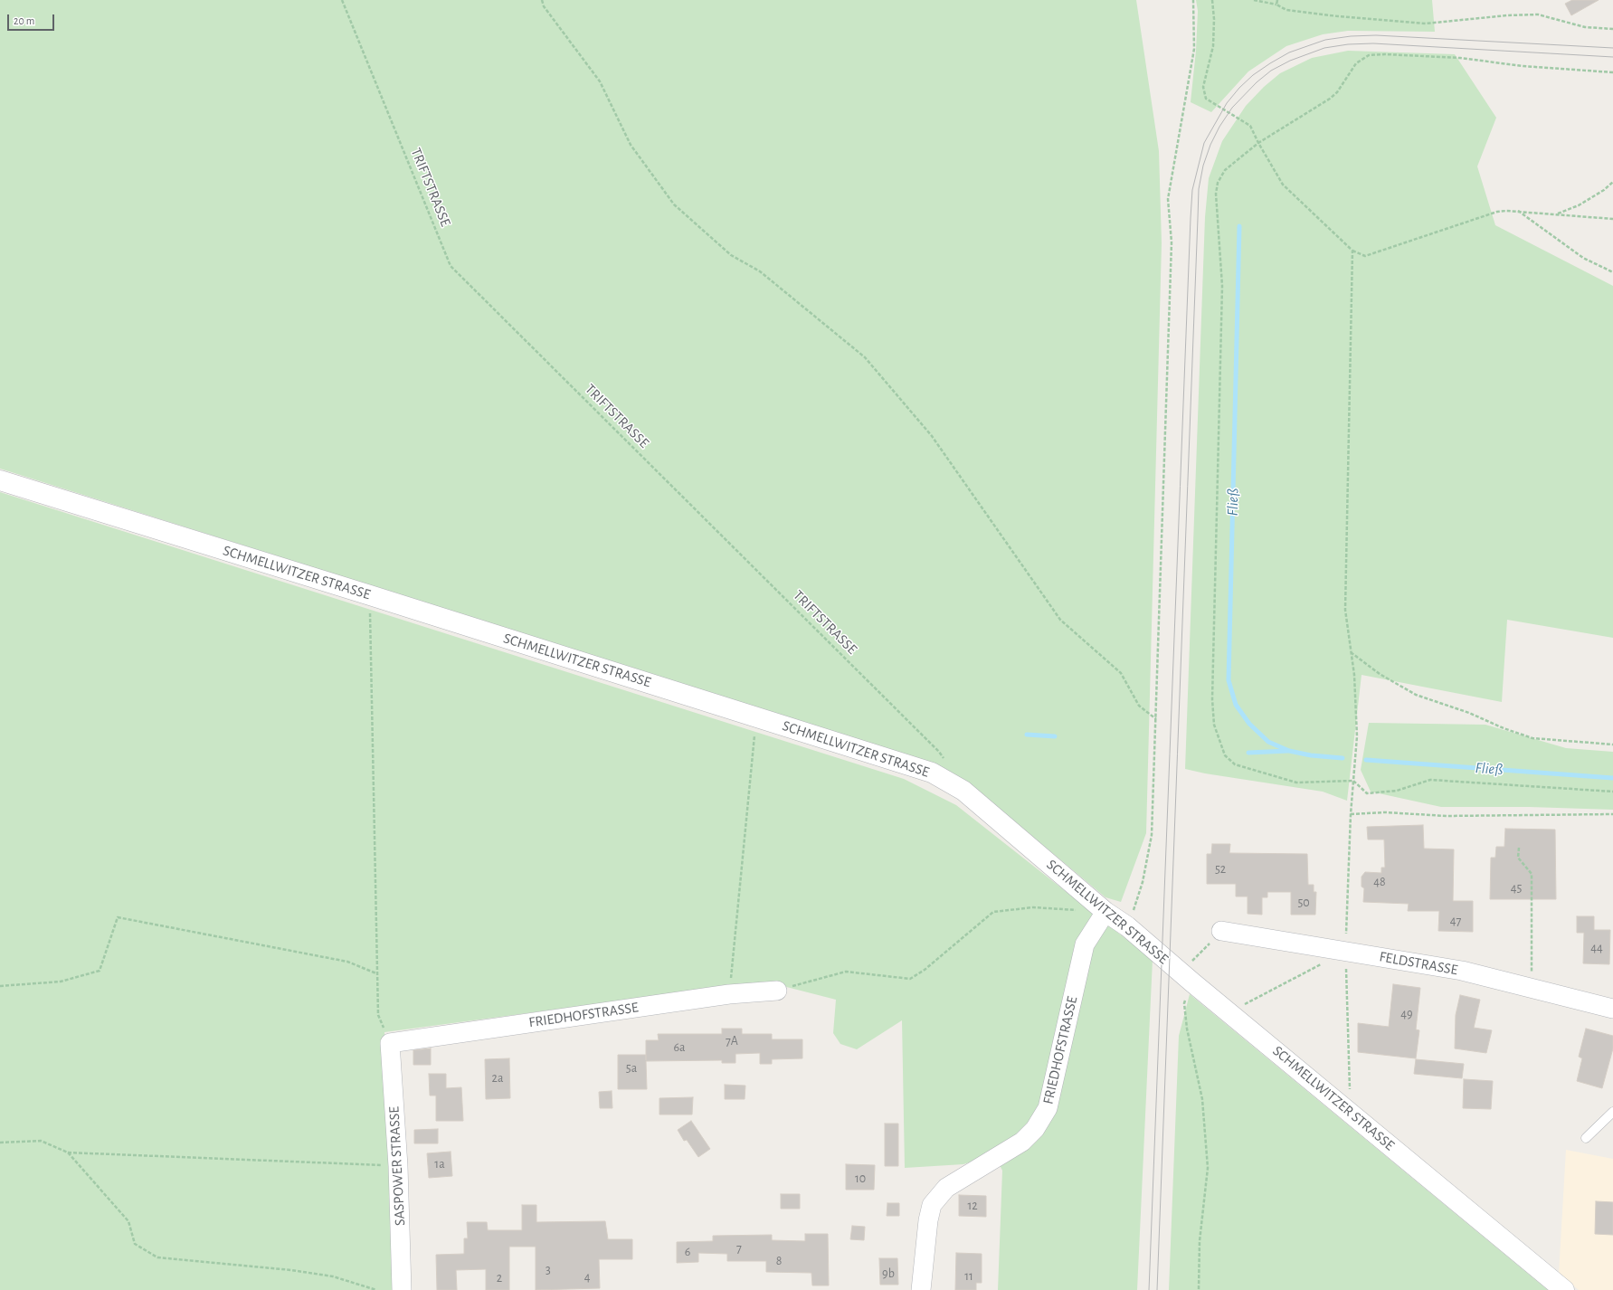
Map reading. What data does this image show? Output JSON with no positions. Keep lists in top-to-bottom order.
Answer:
{
  "streets": {
    "street": [
      "SCHMELLWITZER STRASSE",
      "FELDSTRASSE",
      "FRIEDHOFSTRASSE",
      "SASPOWER STRASSE"
    ],
    "path": ["TRIFTSTRASSE"]
  },
  "crossings": [
    ["SCHMELLWITZER STRASSE", "FRIEDHOFSTRASSE"],
    ["FRIEDHOFSTRASSE", "SASPOWER STRASSE"]
  ],
  "water": ["Fließ"],
  "house_numbers": [
    "52",
    "48",
    "45",
    "50",
    "47",
    "44",
    "49",
    "7A",
    "6a",
    "5a",
    "2a",
    "1a",
    "10",
    "12",
    "7",
    "6",
    "8",
    "3",
    "9b",
    "11",
    "4",
    "2"
  ],
  "scale_bar": "20 m"
}
